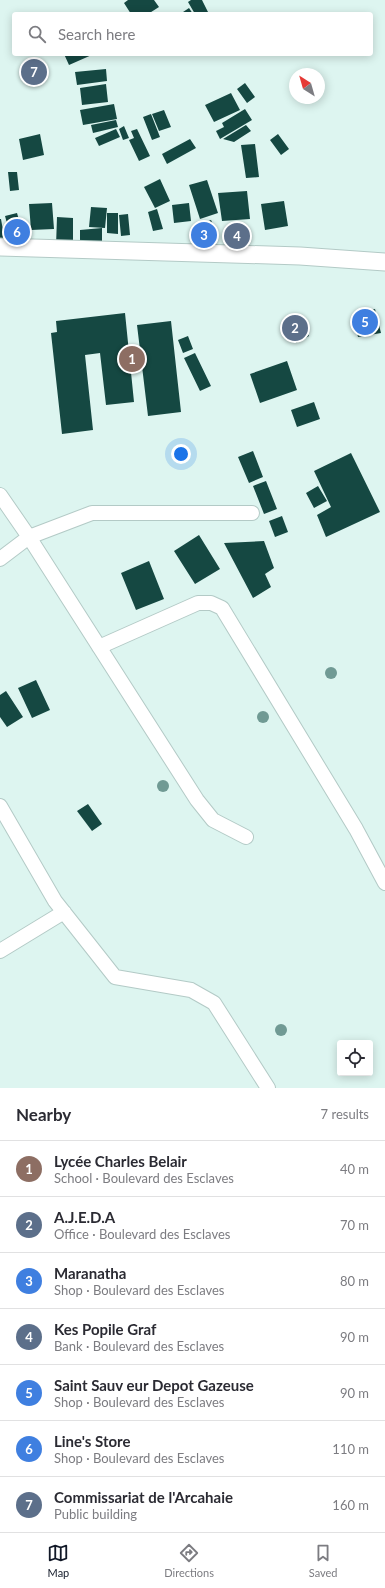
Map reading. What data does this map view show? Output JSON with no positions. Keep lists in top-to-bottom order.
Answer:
{
  "north": "top left",
  "page": {
    "search": "Search here",
    "pins": [
      "7",
      "6",
      "3",
      "4",
      "5",
      "2",
      "1"
    ],
    "heading": ["Nearby", "7 results"],
    "list": [
      {
        "mark": "1",
        "name": "Lycée Charles Belair",
        "note": "School · Boulevard des Esclaves",
        "value": "40 m"
      },
      {
        "mark": "2",
        "name": "A.J.E.D.A",
        "note": "Office · Boulevard des Esclaves",
        "value": "70 m"
      },
      {
        "mark": "3",
        "name": "Maranatha",
        "note": "Shop · Boulevard des Esclaves",
        "value": "80 m"
      },
      {
        "mark": "4",
        "name": "Kes Popile Graf",
        "note": "Bank · Boulevard des Esclaves",
        "value": "90 m"
      },
      {
        "mark": "5",
        "name": "Saint Sauv eur Depot Gazeuse",
        "note": "Shop · Boulevard des Esclaves",
        "value": "90 m"
      },
      {
        "mark": "6",
        "name": "Line's Store",
        "note": "Shop · Boulevard des Esclaves",
        "value": "110 m"
      },
      {
        "mark": "7",
        "name": "Commissariat de l'Arcahaie",
        "note": "Public building",
        "value": "160 m"
      }
    ],
    "nav": ["Map", "Directions", "Saved"]
  }
}
